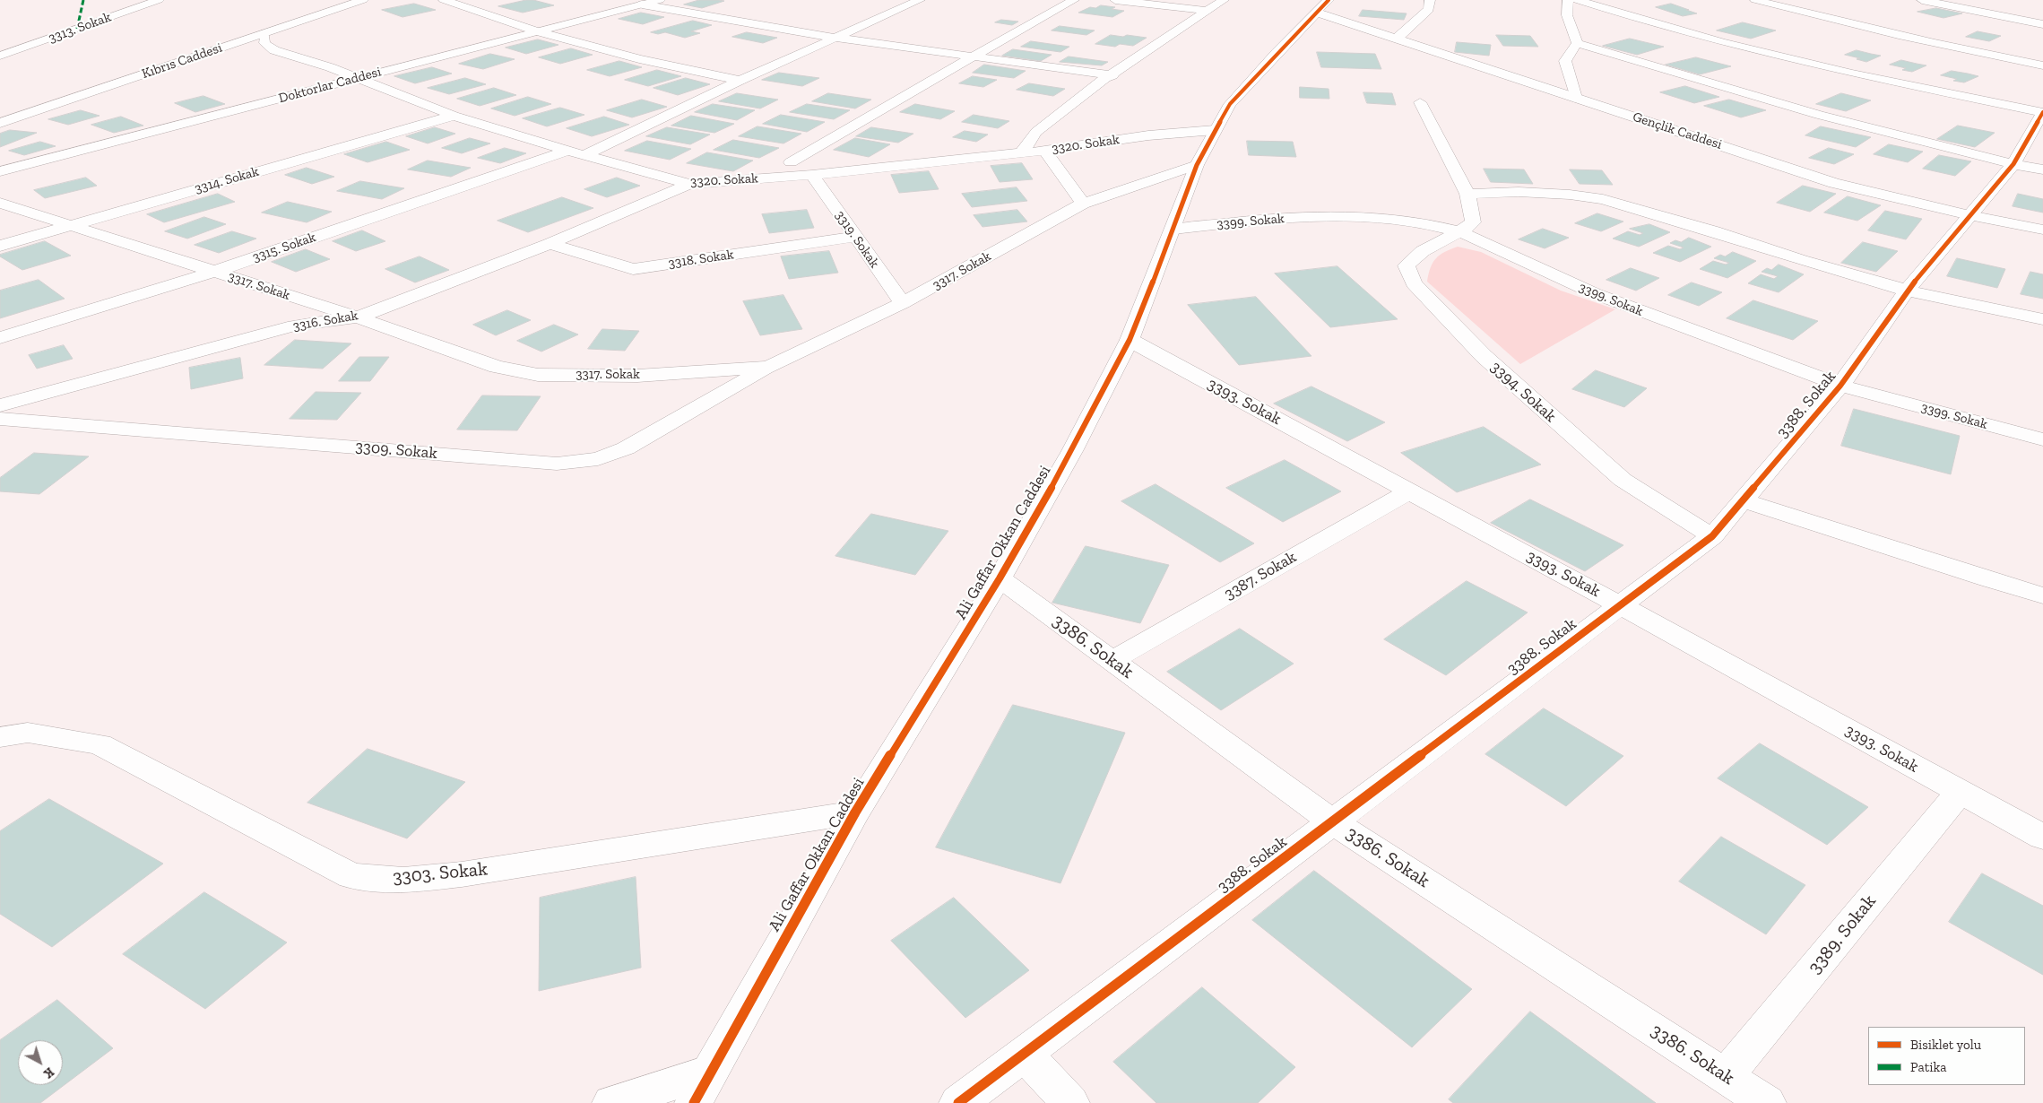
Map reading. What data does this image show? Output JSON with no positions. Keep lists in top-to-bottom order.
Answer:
{
  "streets": {
    "street": [
      "3313. Sokak",
      "Kıbrıs Caddesi",
      "Doktorlar Caddesi",
      "Gençlik Caddesi",
      "3320. Sokak",
      "3314. Sokak",
      "3399. Sokak",
      "3319. Sokak",
      "3315. Sokak",
      "3318. Sokak",
      "3317. Sokak",
      "3316. Sokak",
      "3394. Sokak",
      "3393. Sokak",
      "3388. Sokak",
      "3309. Sokak",
      "Ali Gaffar Okkan Caddesi",
      "3387. Sokak",
      "3386. Sokak",
      "3303. Sokak",
      "3389. Sokak"
    ]
  },
  "crossings": [
    ["Kıbrıs Caddesi", "3320. Sokak"],
    ["Doktorlar Caddesi", "3320. Sokak"],
    ["Gençlik Caddesi", "3388. Sokak"],
    ["Gençlik Caddesi", "Ali Gaffar Okkan Caddesi"],
    ["3320. Sokak", "3314. Sokak"],
    ["3320. Sokak", "3319. Sokak"],
    ["3320. Sokak", "3315. Sokak"],
    ["3320. Sokak", "3316. Sokak"],
    ["3320. Sokak", "Ali Gaffar Okkan Caddesi"],
    ["3314. Sokak", "3317. Sokak"],
    ["3399. Sokak", "3394. Sokak"],
    ["3399. Sokak", "3388. Sokak"],
    ["3399. Sokak", "Ali Gaffar Okkan Caddesi"],
    ["3319. Sokak", "3318. Sokak"],
    ["3319. Sokak", "3317. Sokak"],
    ["3315. Sokak", "3317. Sokak"],
    ["3318. Sokak", "3316. Sokak"],
    ["3317. Sokak", "3316. Sokak"],
    ["3317. Sokak", "3309. Sokak"],
    ["3317. Sokak", "Ali Gaffar Okkan Caddesi"],
    ["3394. Sokak", "3388. Sokak"],
    ["3393. Sokak", "3388. Sokak"],
    ["3393. Sokak", "Ali Gaffar Okkan Caddesi"],
    ["3393. Sokak", "3387. Sokak"],
    ["3393. Sokak", "3389. Sokak"],
    ["3388. Sokak", "3386. Sokak"],
    ["Ali Gaffar Okkan Caddesi", "3386. Sokak"],
    ["Ali Gaffar Okkan Caddesi", "3303. Sokak"],
    ["3387. Sokak", "3386. Sokak"],
    ["3386. Sokak", "3389. Sokak"]
  ],
  "legend": ["Bisiklet yolu", "Patika"],
  "north": "bottom right"
}
